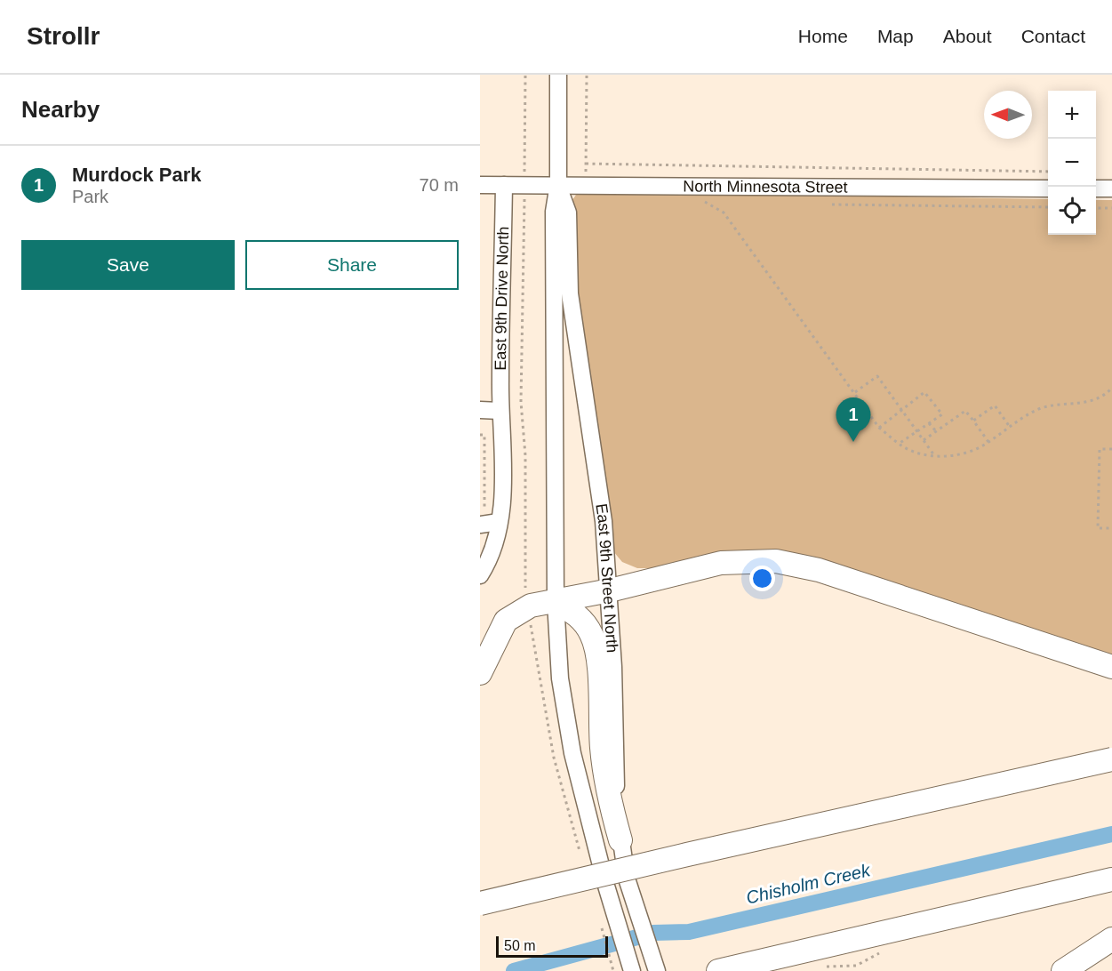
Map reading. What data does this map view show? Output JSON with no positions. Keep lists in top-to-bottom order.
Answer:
{
  "streets": {
    "street": ["North Minnesota Street", "East 9th Drive North", "East 9th Street North"]
  },
  "crossings": [
    ["North Minnesota Street", "East 9th Drive North"],
    ["North Minnesota Street", "East 9th Street North"]
  ],
  "water": ["Chisholm Creek"],
  "scale_bar": "50 m",
  "north": "left",
  "page": {
    "header": "Strollr",
    "nav": [
      "Home",
      "Map",
      "About",
      "Contact"
    ],
    "heading": "Nearby",
    "map_buttons": ["+", "−"],
    "list": [
      {
        "mark": "1",
        "name": "Murdock Park",
        "note": "Park",
        "value": "70 m"
      }
    ],
    "buttons": ["Save", "Share"],
    "pins": "1",
    "scale": "50 m"
  }
}
